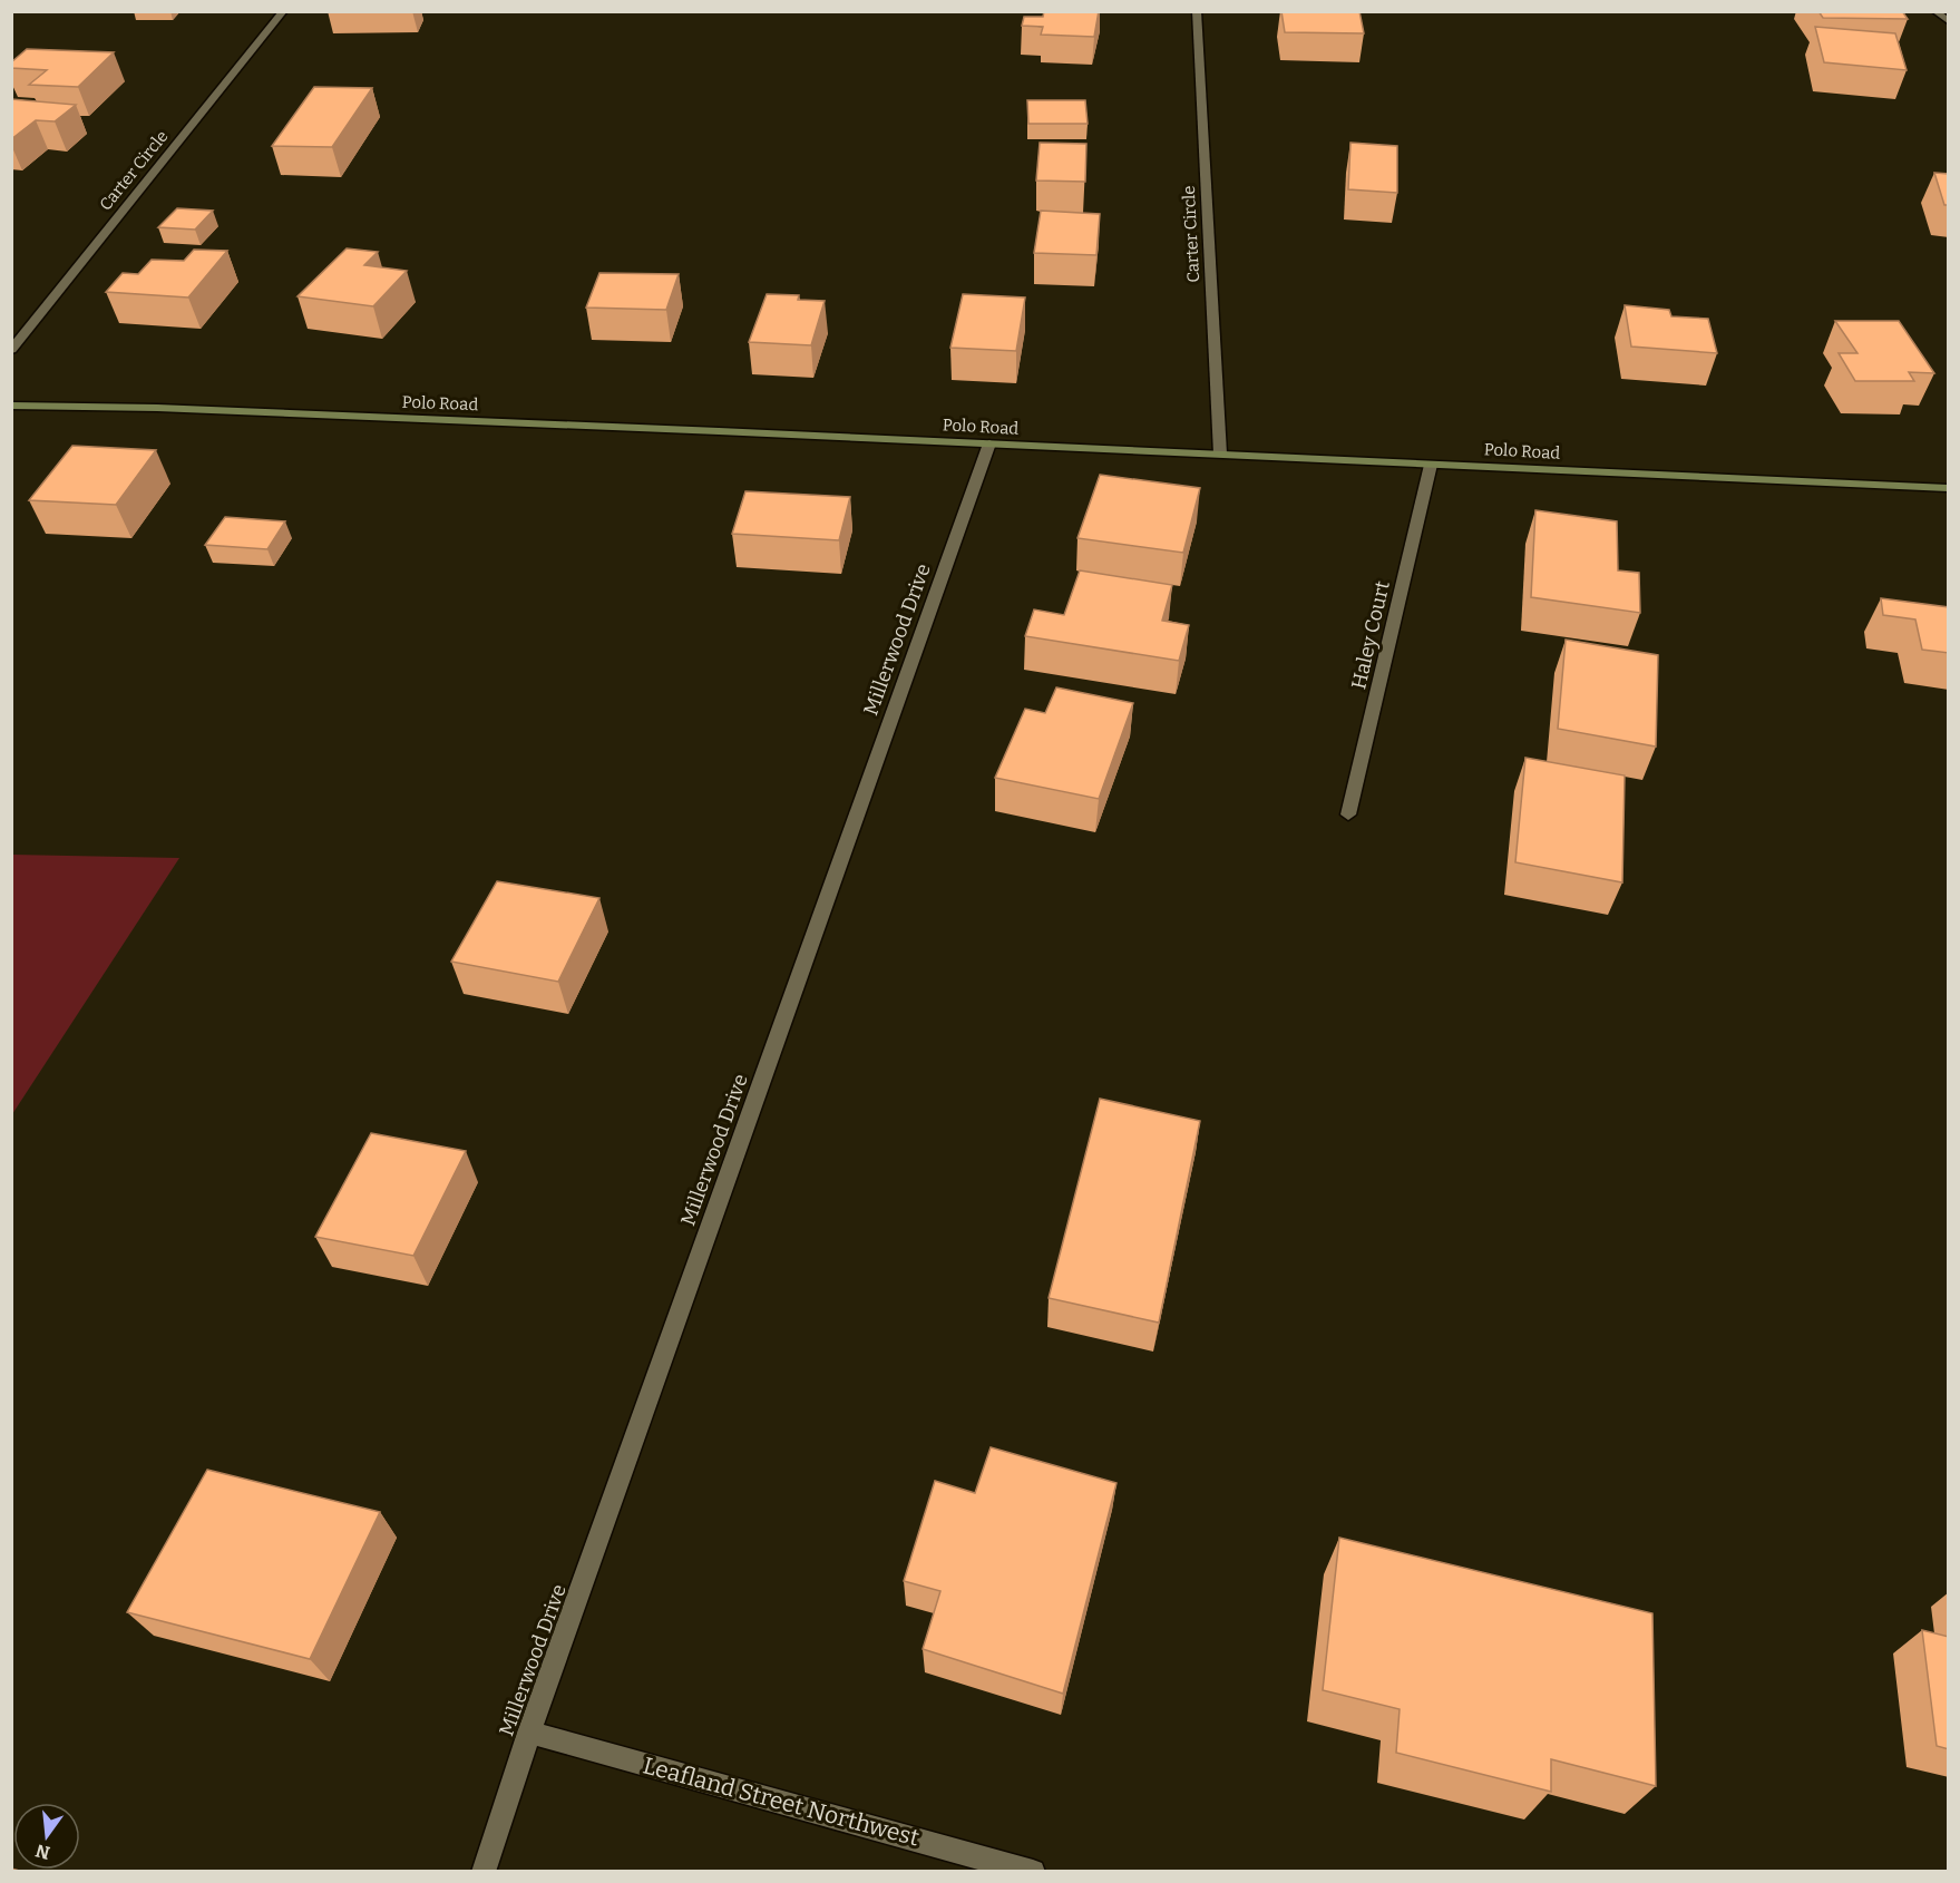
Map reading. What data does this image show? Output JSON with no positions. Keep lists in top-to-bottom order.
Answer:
{
  "streets": {
    "main road": ["Polo Road"],
    "street": [
      "Carter Circle",
      "Haley Court",
      "Millerwood Drive",
      "Leafland Street Northwest"
    ]
  },
  "crossings": [
    ["Carter Circle", "Polo Road"],
    ["Polo Road", "Haley Court"],
    ["Polo Road", "Millerwood Drive"],
    ["Millerwood Drive", "Leafland Street Northwest"]
  ],
  "north": "bottom"
}
